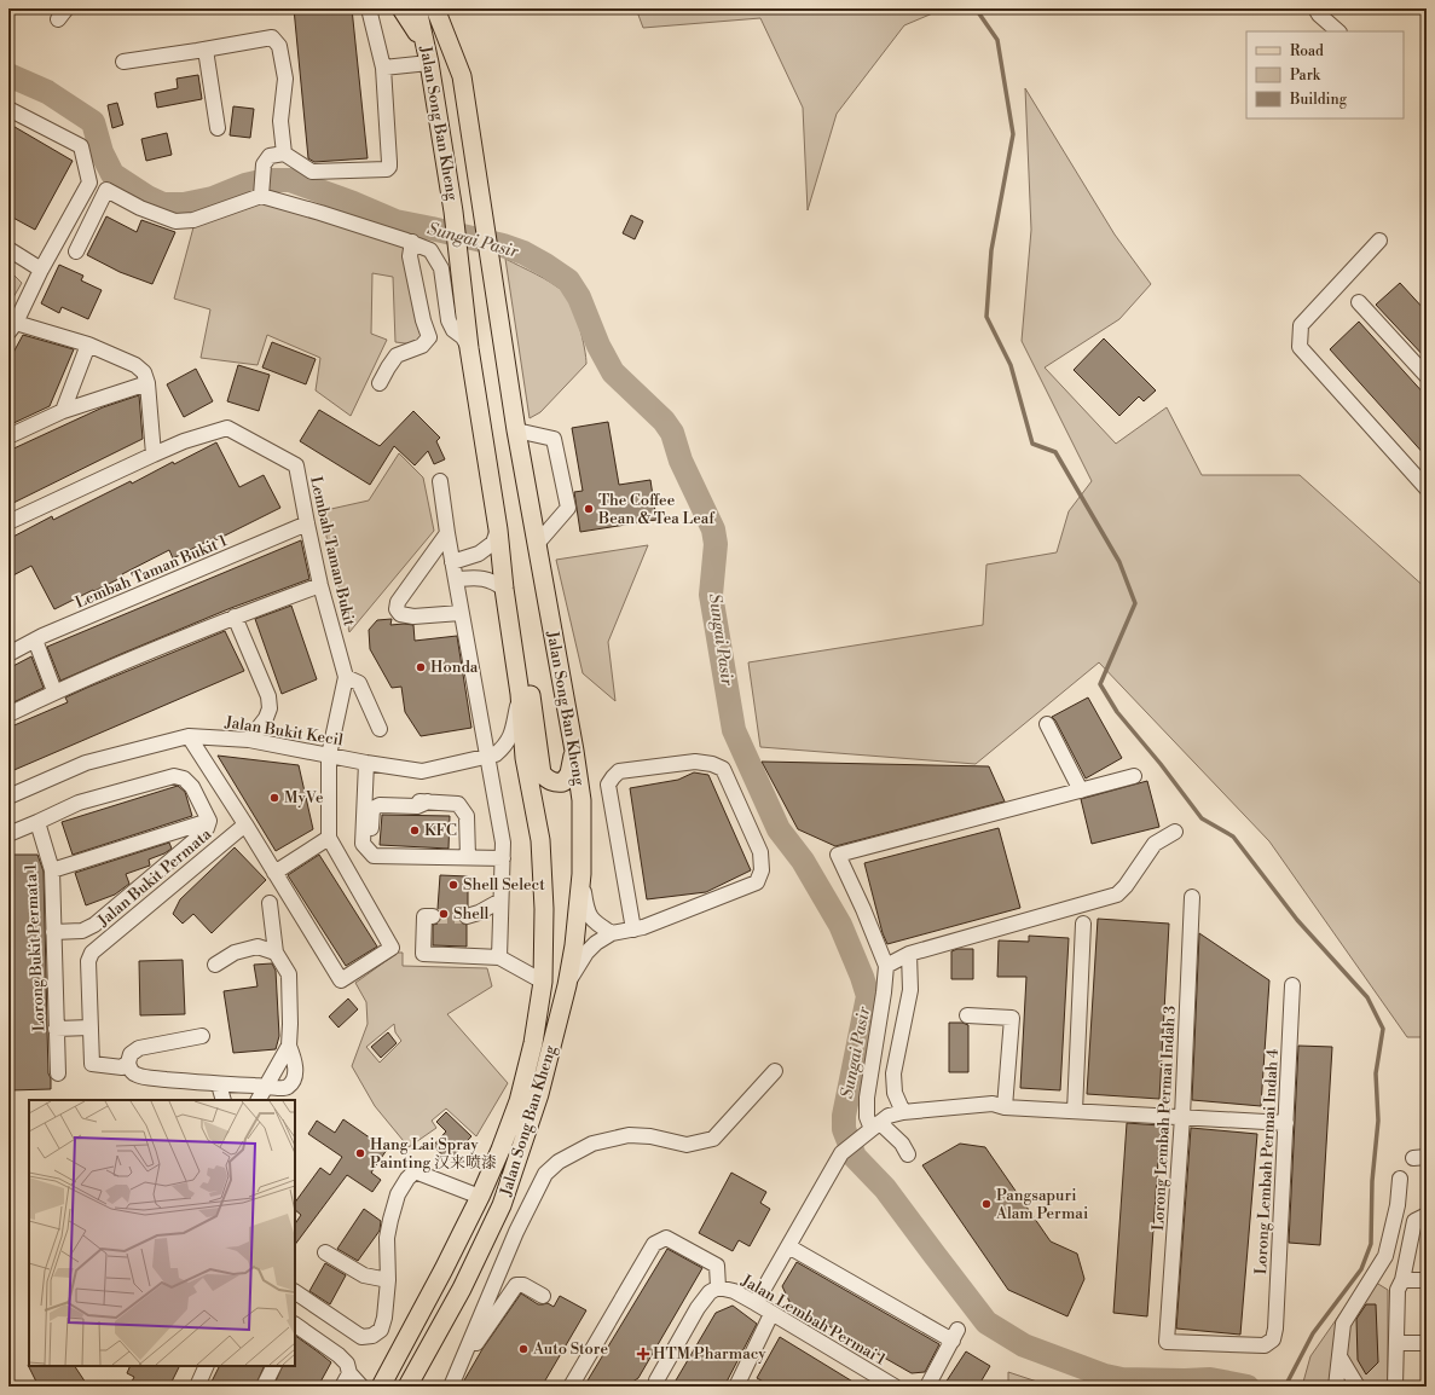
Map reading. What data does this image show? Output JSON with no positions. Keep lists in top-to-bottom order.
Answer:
{
  "streets": {
    "main road": ["Jalan Song Ban Kheng"],
    "street": [
      "Lembah Taman Bukit",
      "Lembah Taman Bukit 1",
      "Jalan Bukit Kecil",
      "Jalan Bukit Permata",
      "Lorong Bukit Permata 1",
      "Lorong Lembah Permai Indah 3",
      "Lorong Lembah Permai Indah 4",
      "Jalan Lembah Permai 1"
    ]
  },
  "crossings": [
    ["Jalan Song Ban Kheng", "Jalan Bukit Kecil"],
    ["Lembah Taman Bukit", "Lembah Taman Bukit 1"],
    ["Lembah Taman Bukit", "Jalan Bukit Kecil"],
    ["Lorong Lembah Permai Indah 3", "Lorong Lembah Permai Indah 4"]
  ],
  "water": ["Sungai Pasir"],
  "places": {
    "other": [
      "The Coffee Bean & Tea Leaf",
      "Honda",
      "MyVe",
      "KFC",
      "Shell Select",
      "Shell",
      "Hang Lai Spray Painting 汉来喷漆",
      "Pangsapuri Alam Permai",
      "Auto Store"
    ],
    "health": ["HTM Pharmacy"]
  },
  "legend": ["Road", "Park", "Building"]
}
